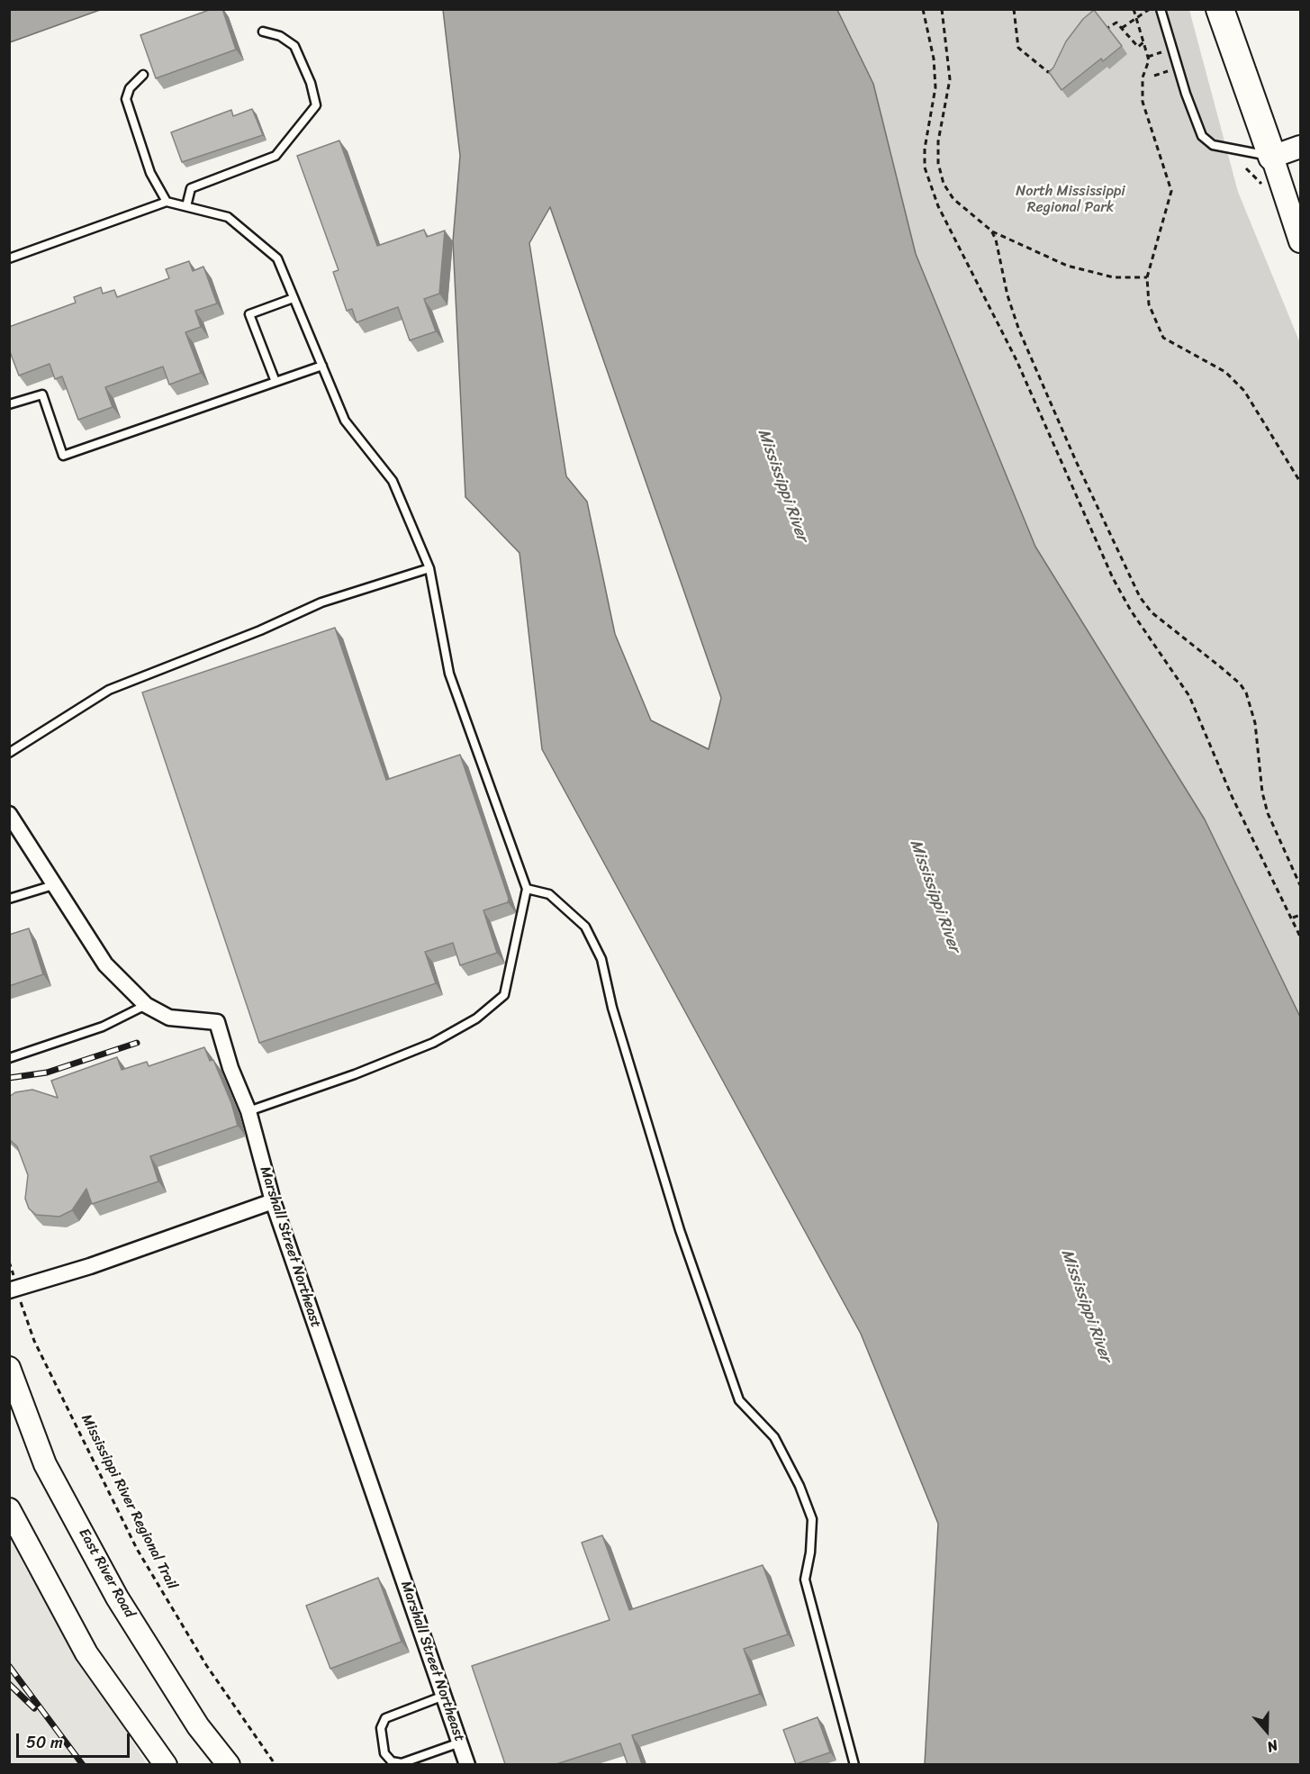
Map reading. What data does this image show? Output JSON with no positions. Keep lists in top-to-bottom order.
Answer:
{
  "streets": {
    "street": ["Marshall Street Northeast", "East River Road"],
    "path": ["Mississippi River Regional Trail"]
  },
  "water": ["Mississippi River"],
  "parks": ["North Mississippi Regional Park"],
  "scale_bar": "50 m",
  "north": "bottom"
}
